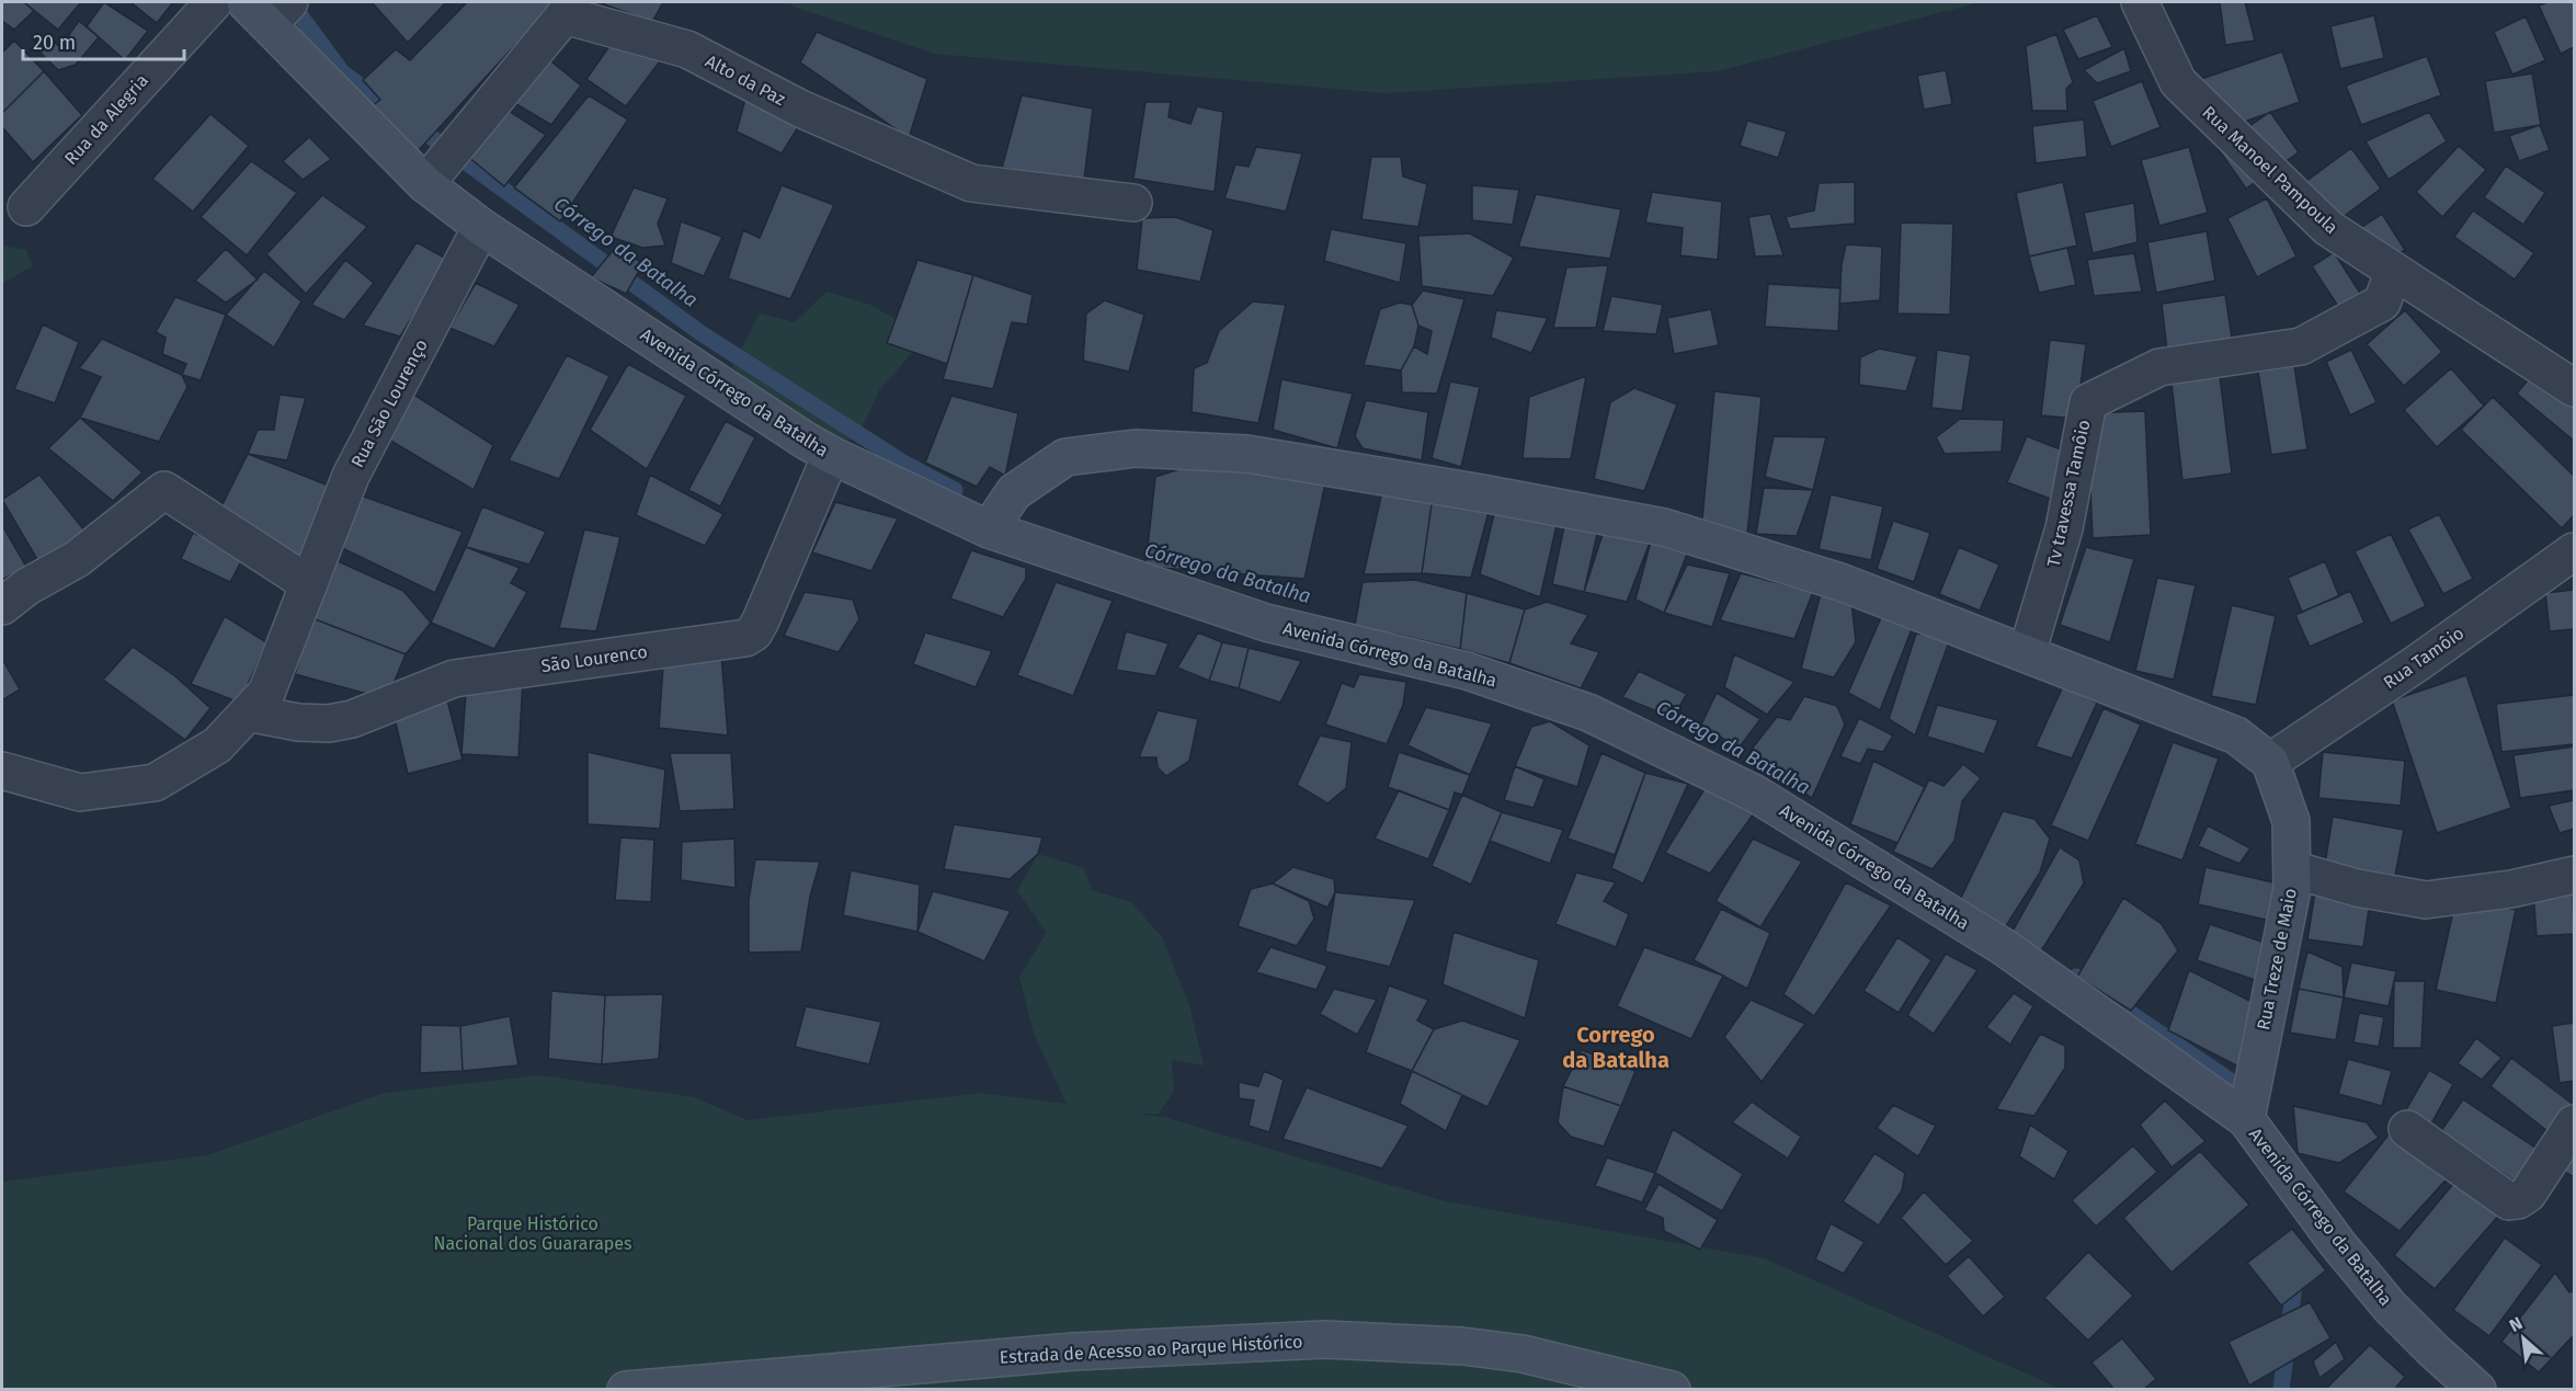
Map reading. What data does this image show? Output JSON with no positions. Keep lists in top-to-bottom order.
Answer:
{
  "streets": {
    "street": [
      "Alto da Paz",
      "Rua da Alegria",
      "Rua Manoel Pampoula",
      "Avenida Córrego da Batalha",
      "Rua São Lourenço",
      "Tv travessa Tamôio",
      "Rua Tamôio",
      "São Lourenco",
      "Rua Treze de Maio",
      "Estrada de Acesso ao Parque Histórico"
    ]
  },
  "crossings": [
    ["Alto da Paz", "Avenida Córrego da Batalha"],
    ["Rua Manoel Pampoula", "Tv travessa Tamôio"],
    ["Avenida Córrego da Batalha", "Rua São Lourenço"],
    ["Avenida Córrego da Batalha", "São Lourenco"],
    ["Avenida Córrego da Batalha", "Rua Treze de Maio"],
    ["Rua São Lourenço", "São Lourenco"],
    ["Rua Tamôio", "Rua Treze de Maio"]
  ],
  "districts": ["Corrego da Batalha"],
  "water": ["Córrego da Batalha"],
  "parks": ["Parque Histórico Nacional dos Guararapes"],
  "scale_bar": "20 m",
  "north": "top left"
}
